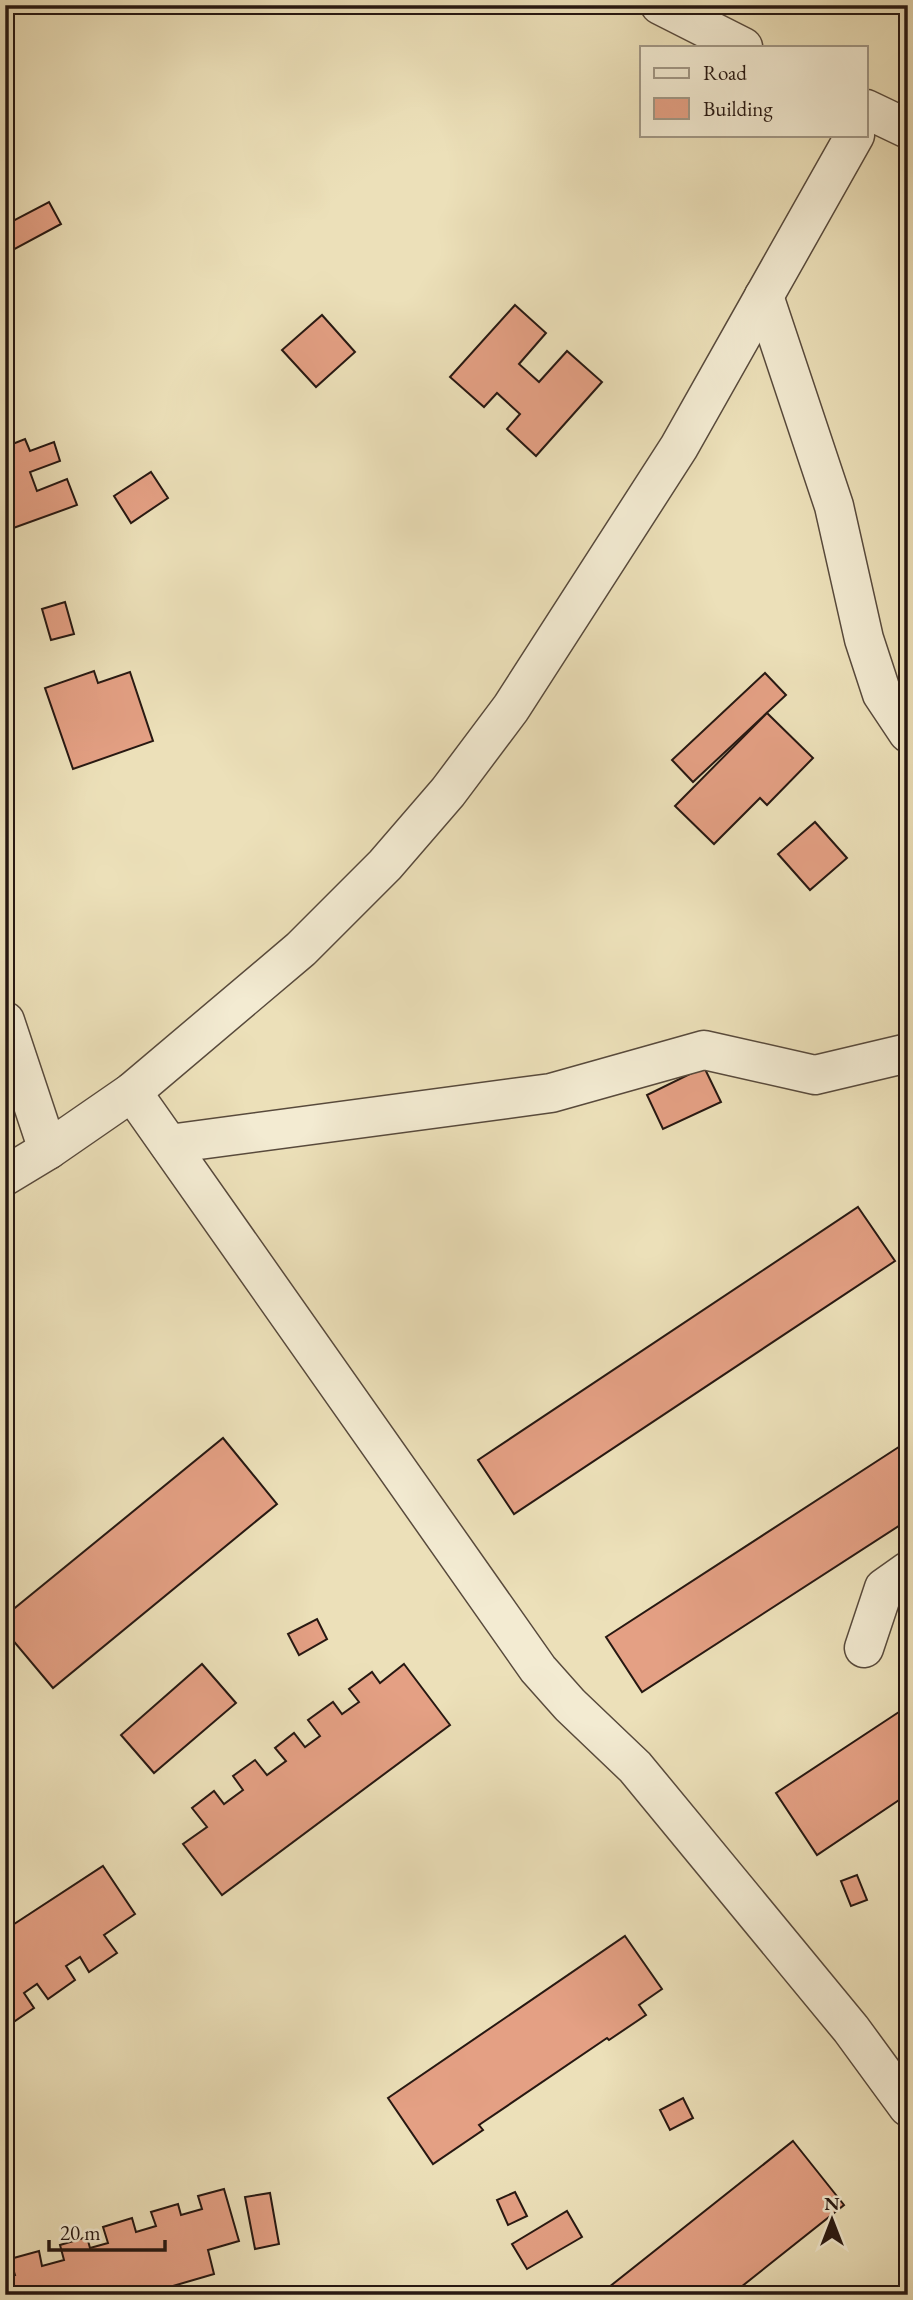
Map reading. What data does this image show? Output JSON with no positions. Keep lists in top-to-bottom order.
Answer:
{
  "legend": ["Road", "Building"],
  "scale_bar": "20 m",
  "north": "top"
}
